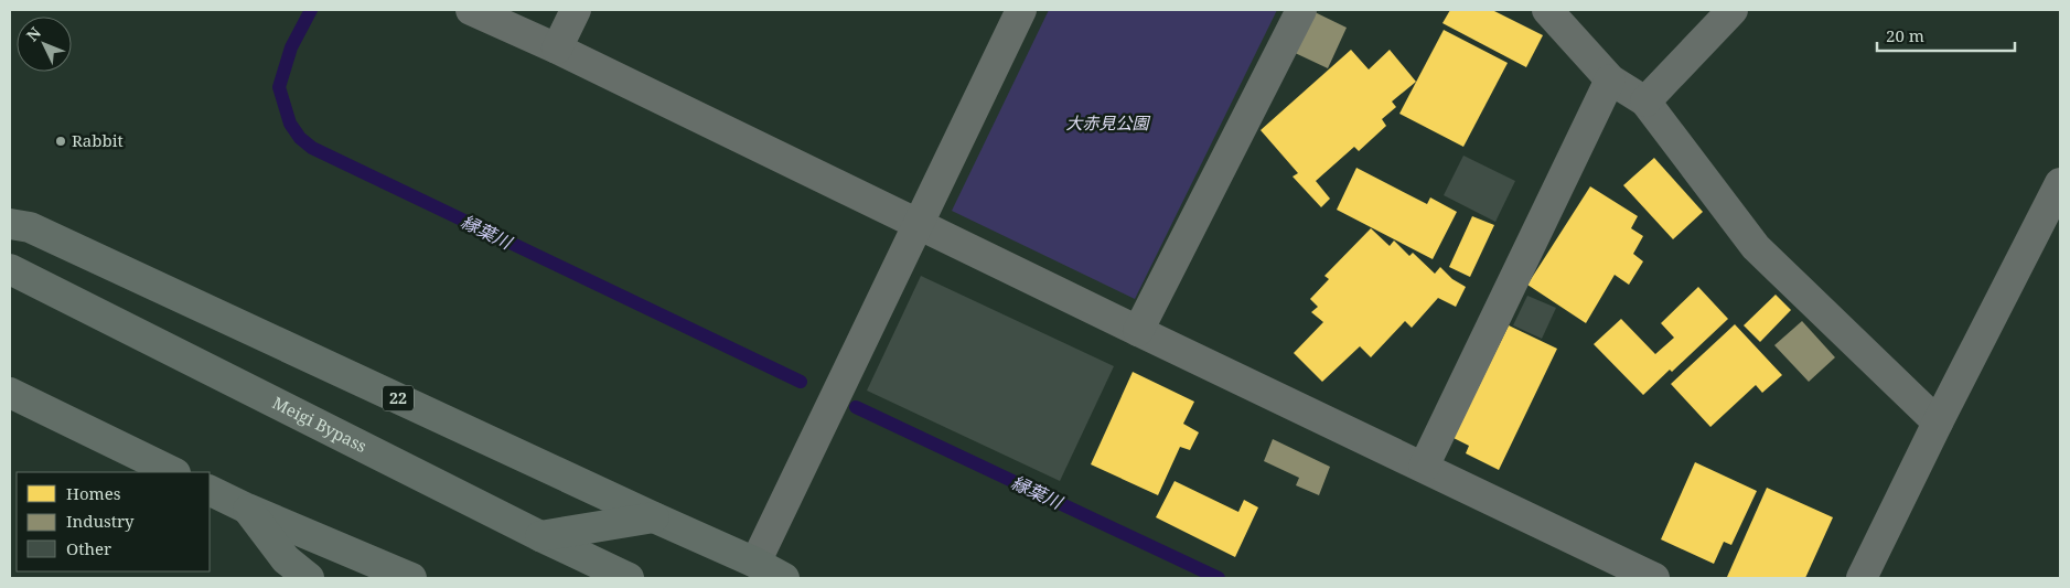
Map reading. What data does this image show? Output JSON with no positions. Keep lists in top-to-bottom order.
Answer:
{
  "streets": {
    "highway": ["22", "Meigi Bypass"]
  },
  "water": ["縁葉川"],
  "parks": ["大赤見公園"],
  "places": ["Rabbit"],
  "legend": ["Homes", "Industry", "Other"],
  "scale_bar": "20 m",
  "north": "top left"
}
